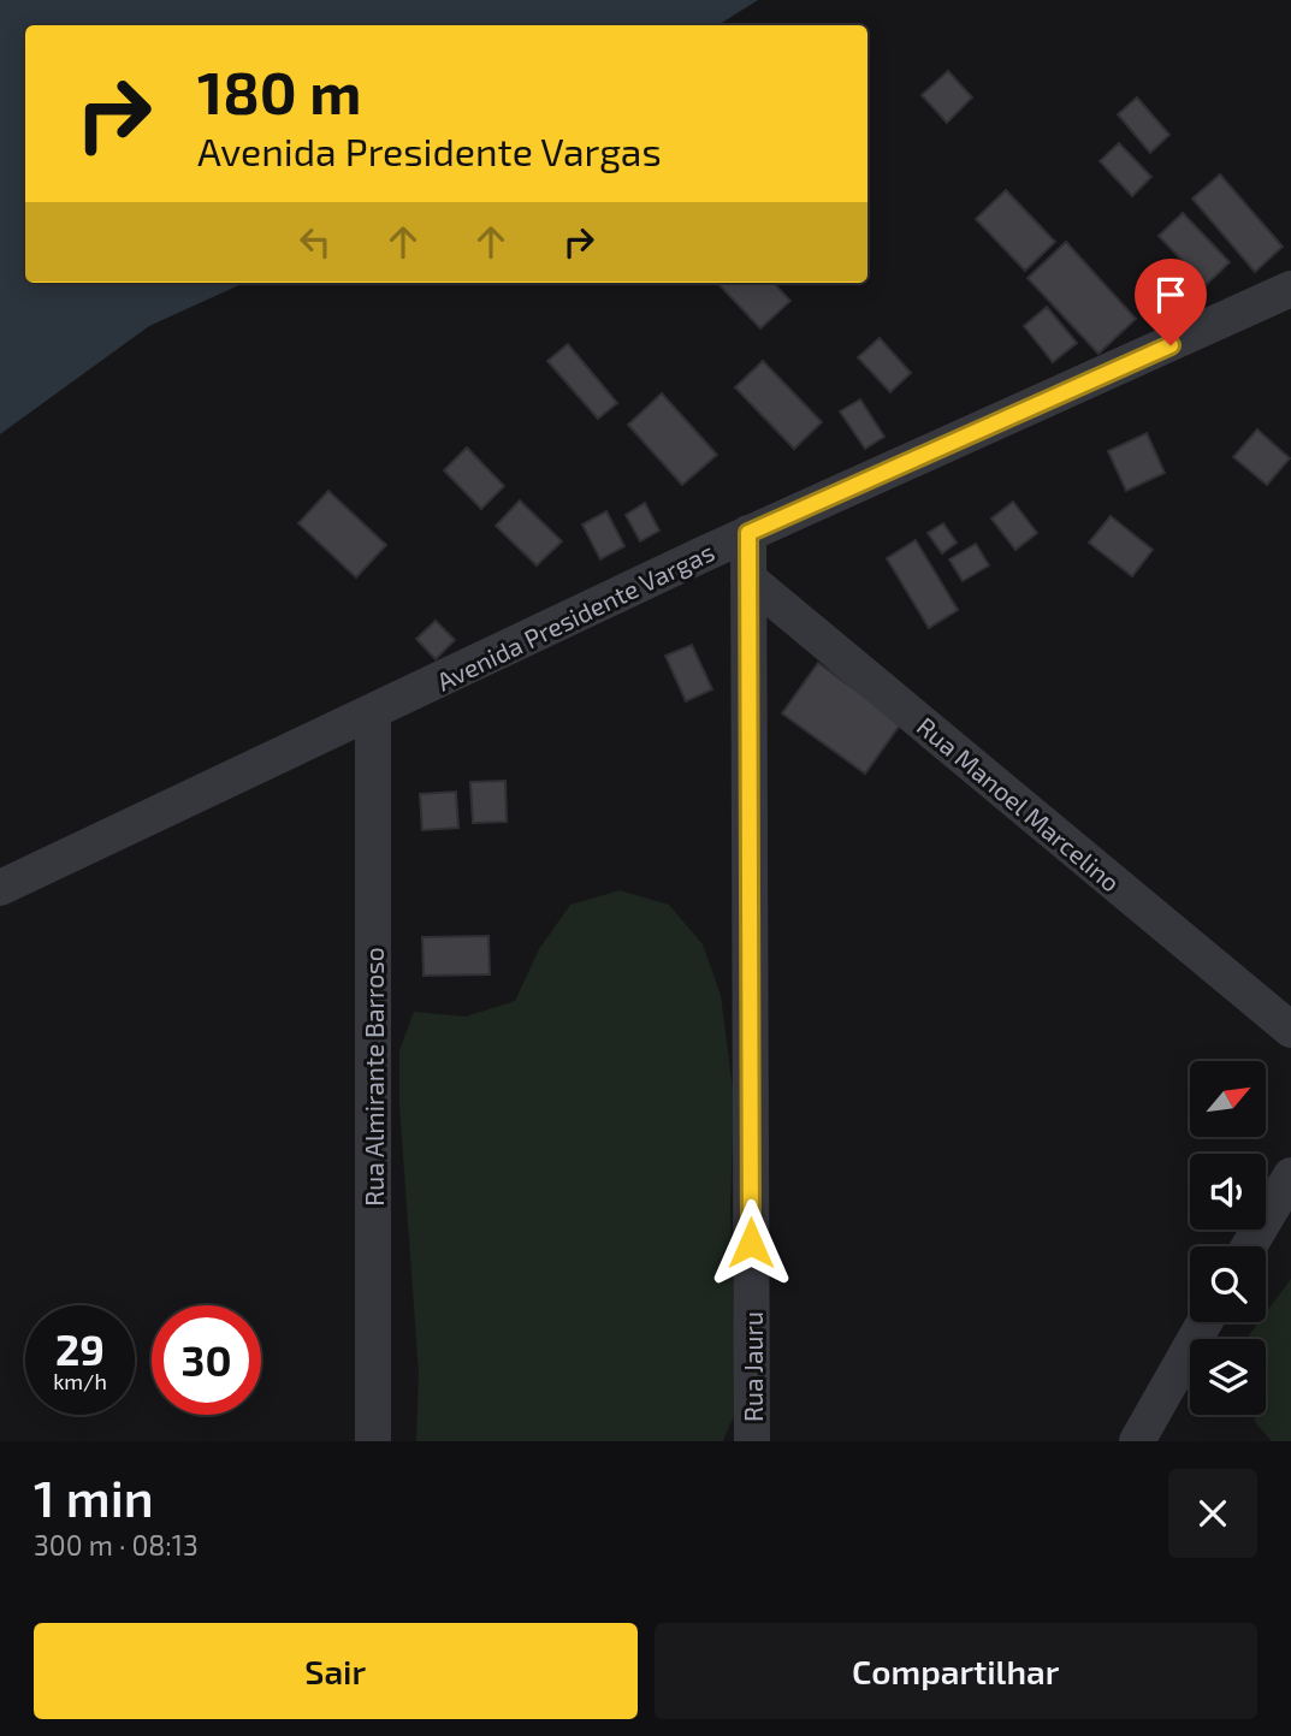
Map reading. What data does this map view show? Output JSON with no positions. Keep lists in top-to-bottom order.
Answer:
{
  "streets": {
    "street": [
      "Avenida Presidente Vargas",
      "Rua Manoel Marcelino",
      "Rua Almirante Barroso",
      "Rua Jauru"
    ]
  },
  "crossings": [
    ["Avenida Presidente Vargas", "Rua Almirante Barroso"],
    ["Avenida Presidente Vargas", "Rua Jauru"],
    ["Rua Manoel Marcelino", "Rua Jauru"]
  ],
  "north": "top right",
  "page": {
    "turn": ["180 m", "Avenida Presidente Vargas"],
    "speed": "29 km/h",
    "limit": "30",
    "heading": ["1 min", "300 m · 08:13"],
    "buttons": ["Sair", "Compartilhar"]
  }
}
